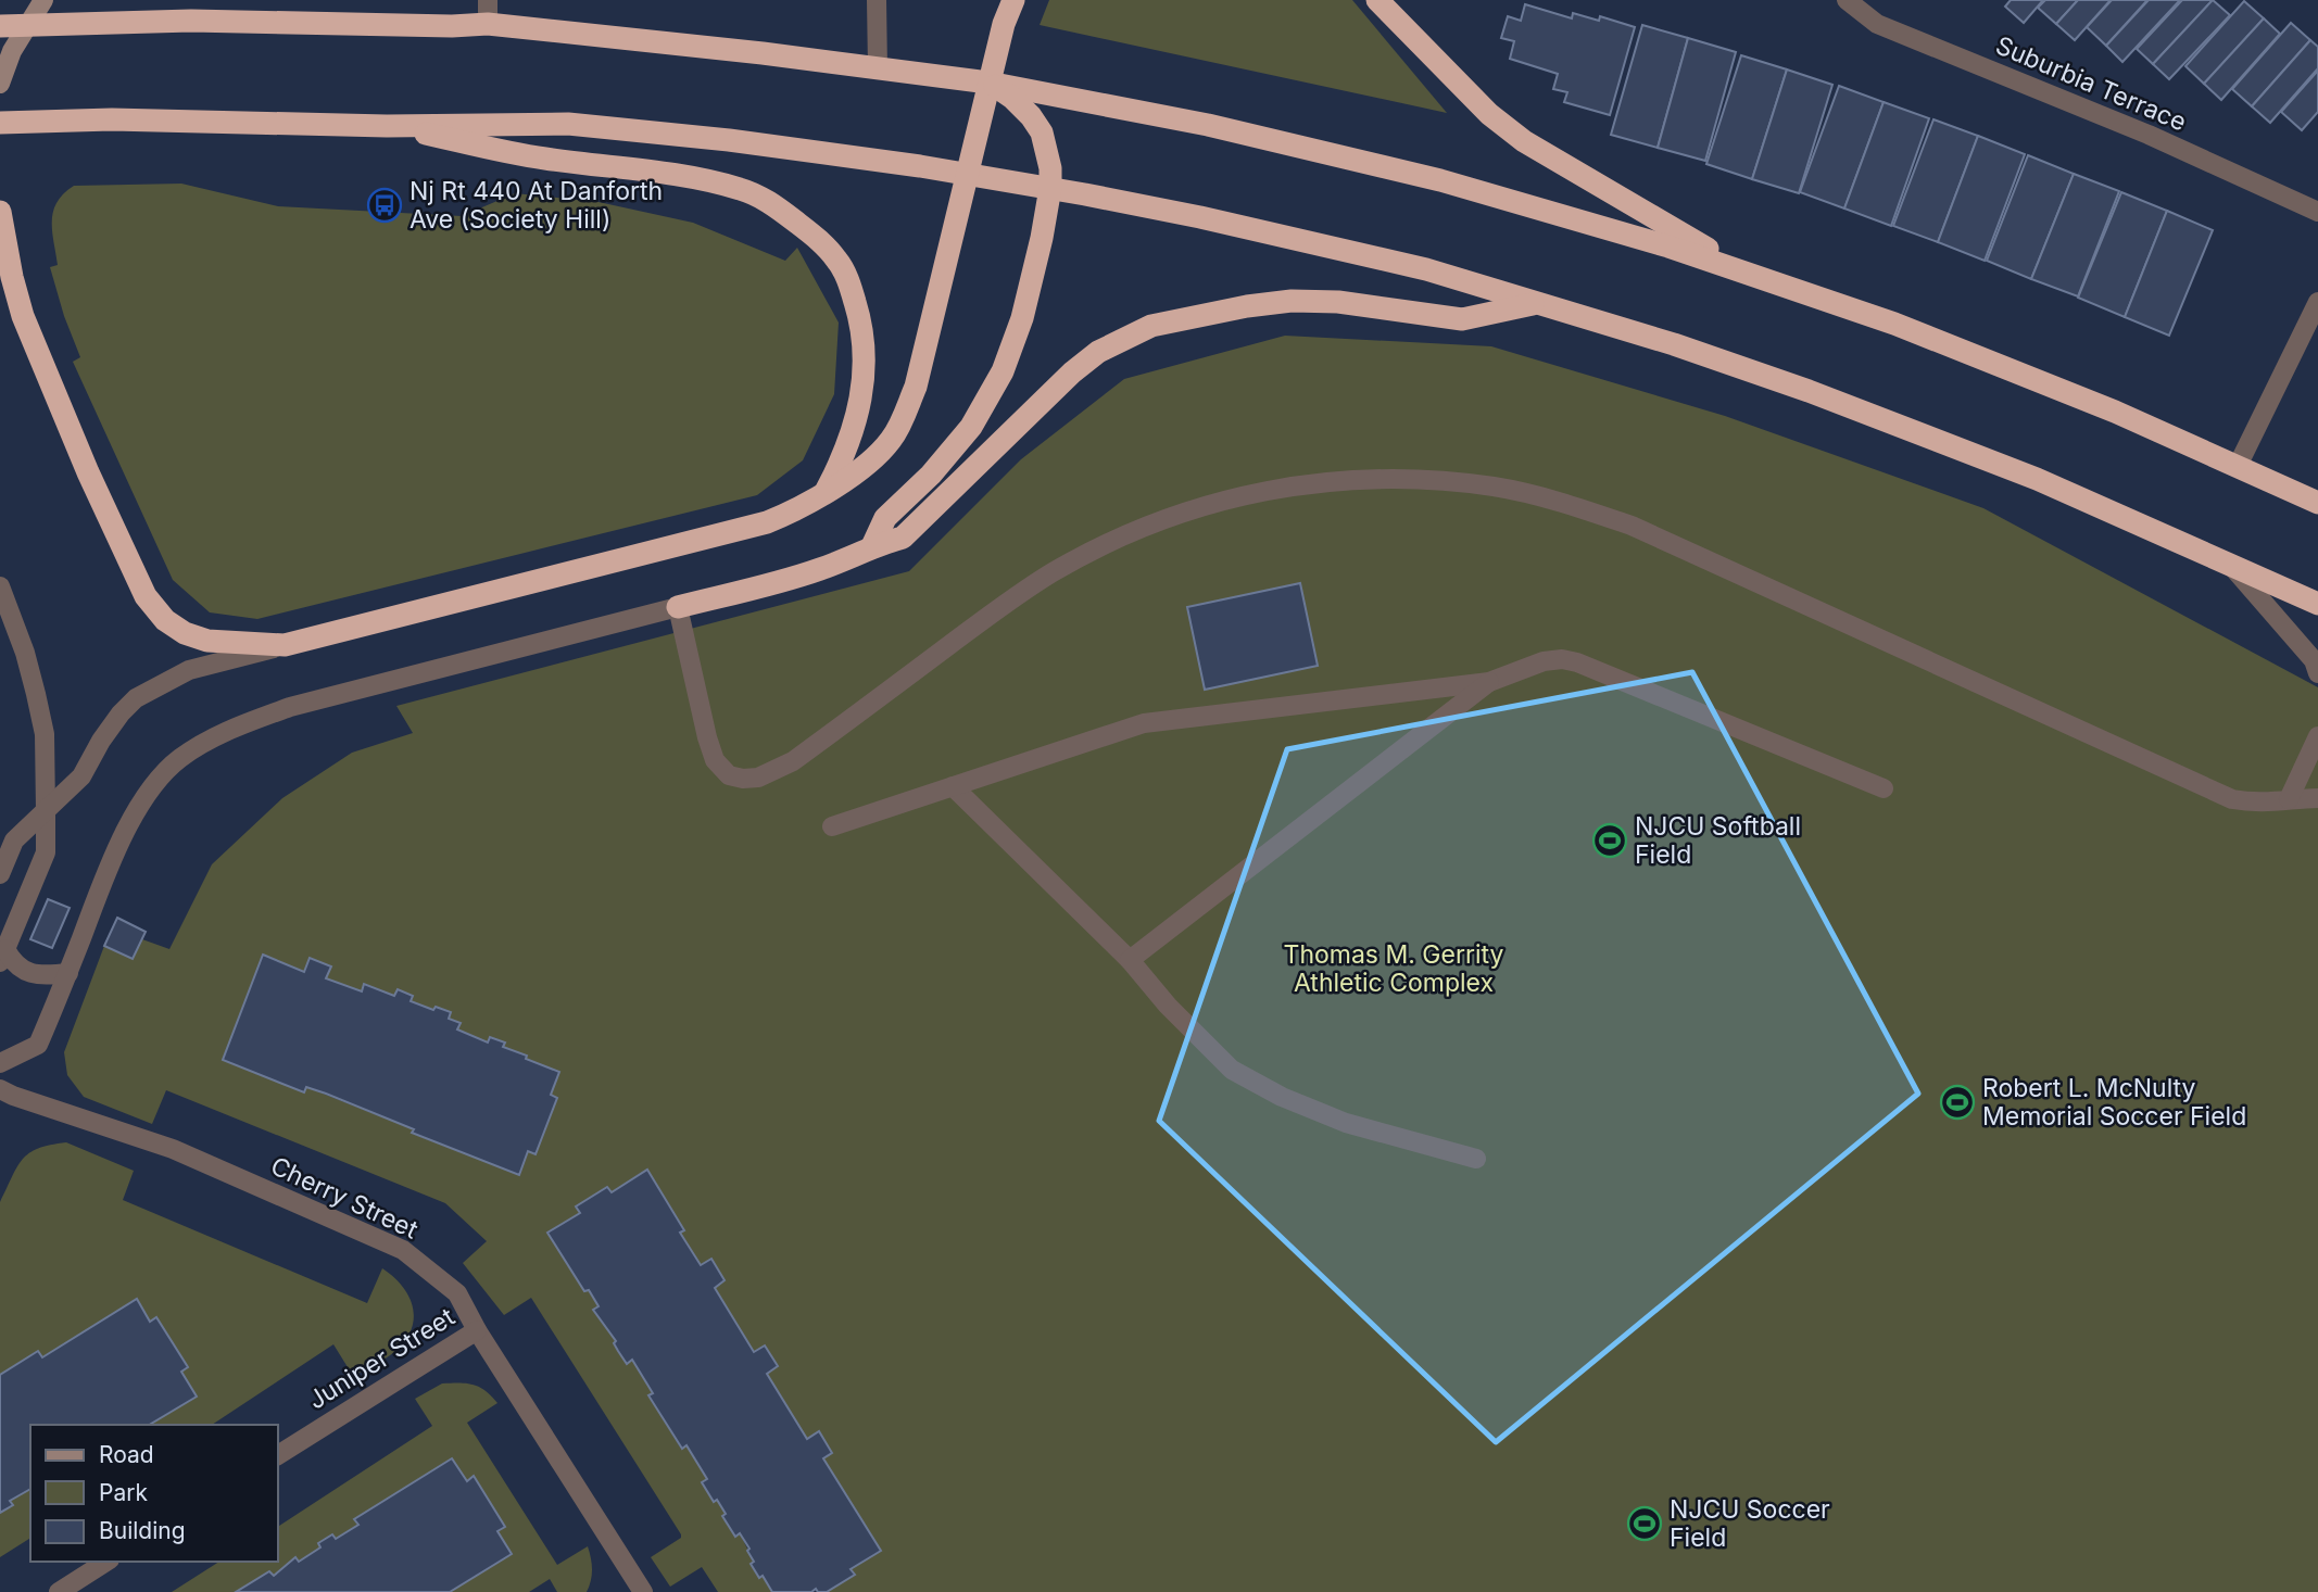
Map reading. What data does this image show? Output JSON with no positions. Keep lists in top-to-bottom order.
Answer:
{
  "streets": {
    "street": ["Suburbia Terrace", "Cherry Street", "Juniper Street"]
  },
  "crossings": [
    ["Cherry Street", "Juniper Street"]
  ],
  "parks": ["Thomas M. Gerrity Athletic Complex"],
  "places": {
    "bus stop": ["Nj Rt 440 At Danforth Ave (Society Hill)"],
    "sports": ["NJCU Softball Field", "Robert L. McNulty Memorial Soccer Field", "NJCU Soccer Field"]
  },
  "legend": ["Road", "Park", "Building"]
}
